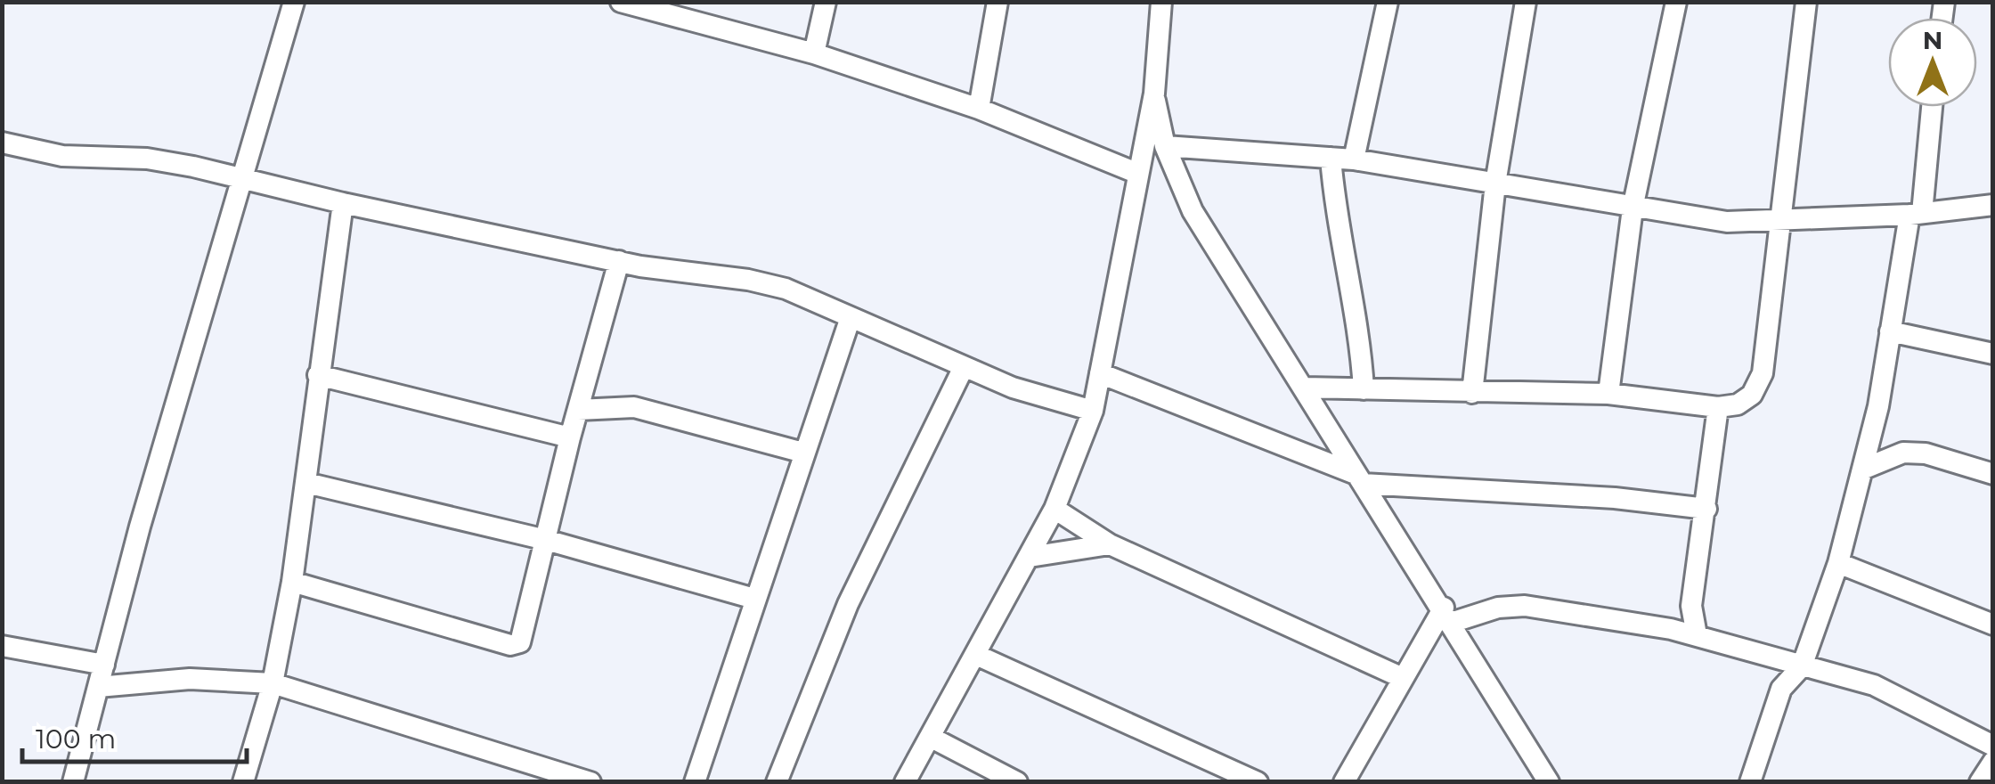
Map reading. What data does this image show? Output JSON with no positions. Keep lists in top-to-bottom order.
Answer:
{
  "scale_bar": "100 m",
  "north": "top"
}
